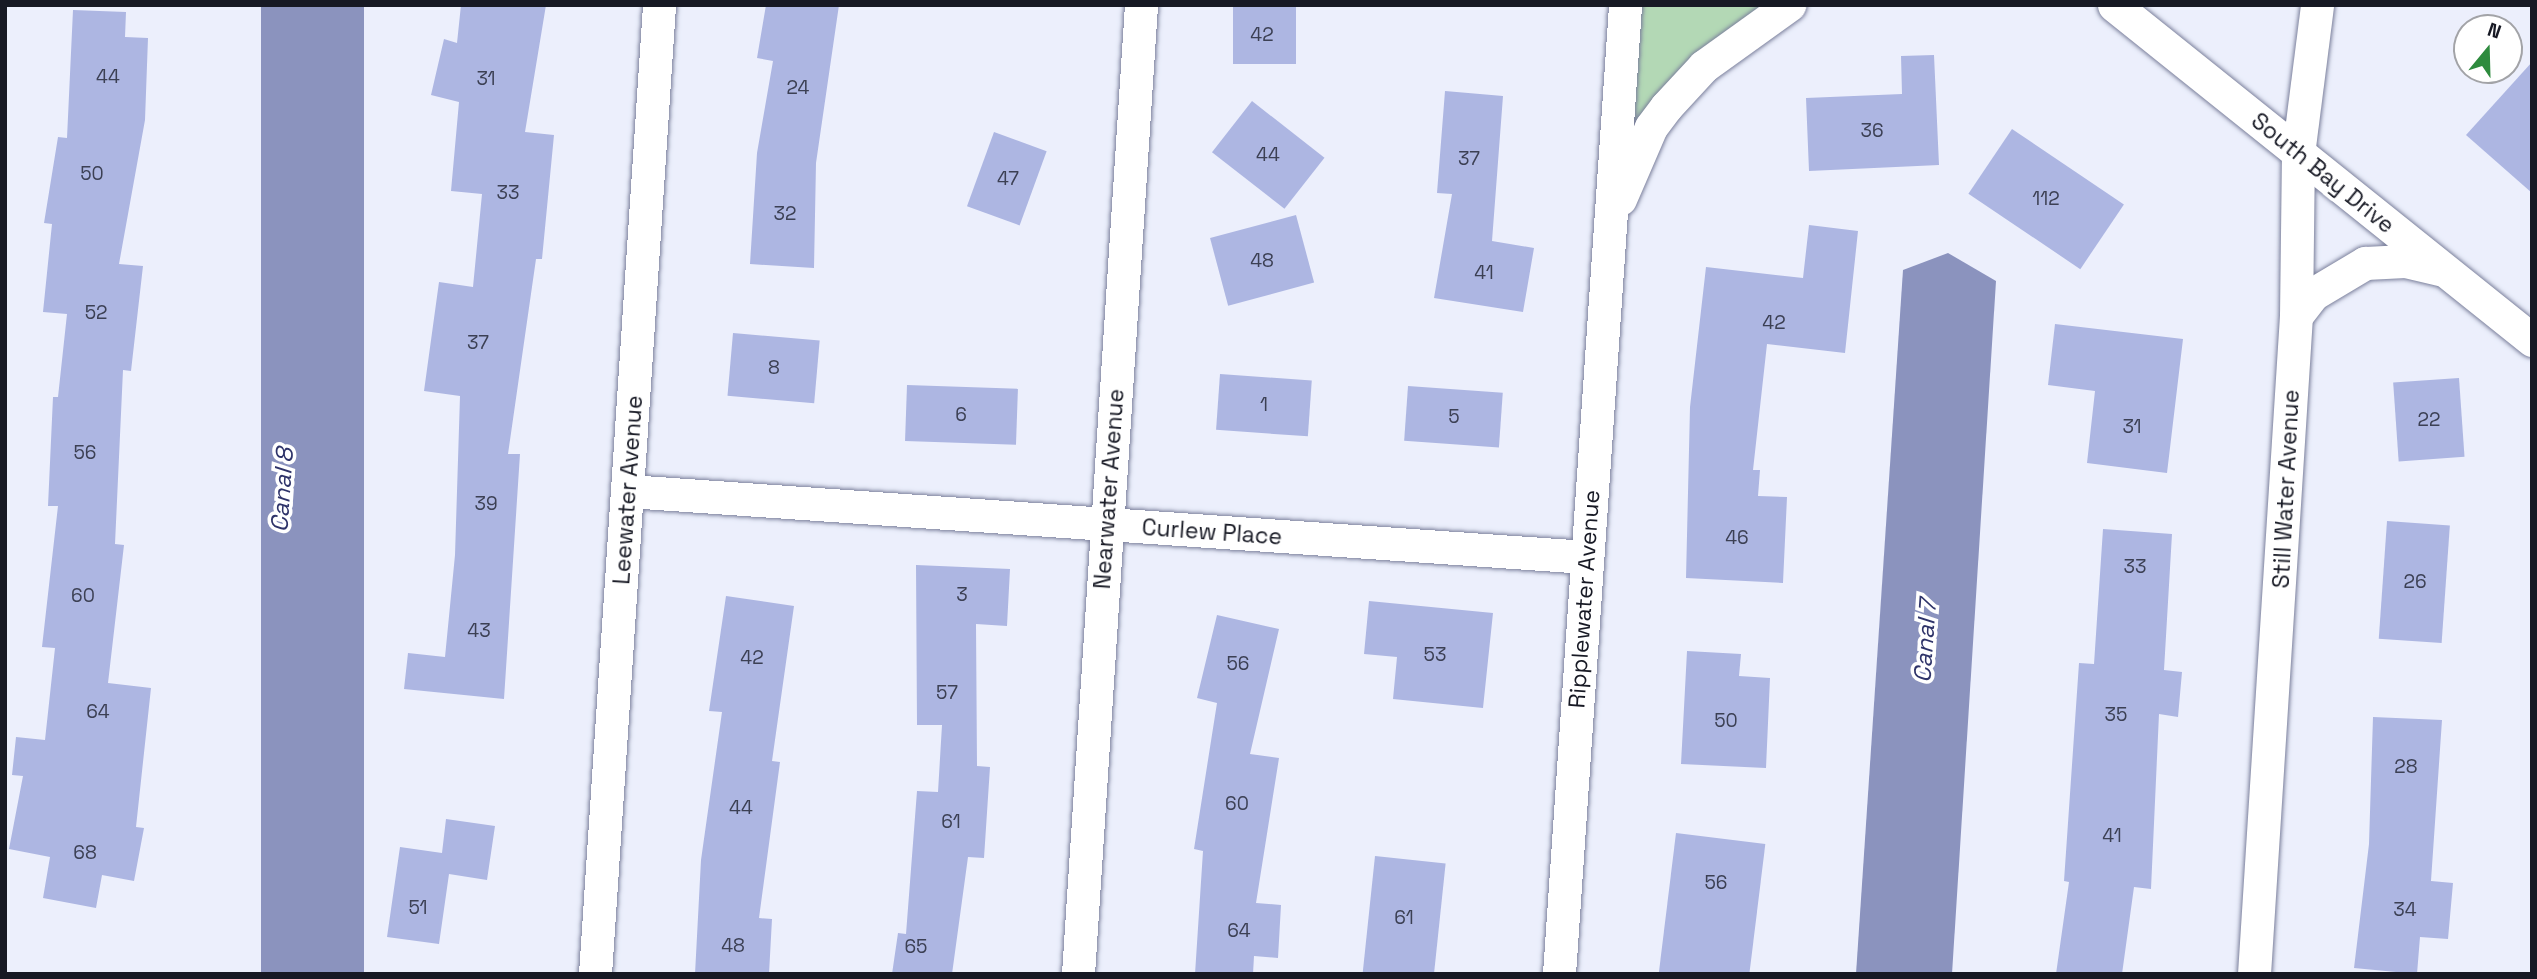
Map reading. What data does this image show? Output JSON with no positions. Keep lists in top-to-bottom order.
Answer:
{
  "streets": {
    "street": [
      "South Bay Drive",
      "Nearwater Avenue",
      "Still Water Avenue",
      "Leewater Avenue",
      "Curlew Place",
      "Ripplewater Avenue"
    ]
  },
  "crossings": [
    ["South Bay Drive", "Still Water Avenue"],
    ["Nearwater Avenue", "Curlew Place"],
    ["Leewater Avenue", "Curlew Place"],
    ["Curlew Place", "Ripplewater Avenue"]
  ],
  "water": ["Canal 8", "Canal 7"],
  "house_numbers": [
    "42",
    "44",
    "31",
    "24",
    "36",
    "44",
    "37",
    "50",
    "47",
    "33",
    "112",
    "32",
    "48",
    "41",
    "52",
    "42",
    "37",
    "8",
    "1",
    "6",
    "5",
    "22",
    "31",
    "56",
    "39",
    "46",
    "33",
    "26",
    "3",
    "60",
    "43",
    "53",
    "42",
    "56",
    "57",
    "64",
    "35",
    "50",
    "28",
    "60",
    "44",
    "61",
    "41",
    "68",
    "56",
    "51",
    "34",
    "61",
    "64",
    "48",
    "65"
  ],
  "north": "top"
}
